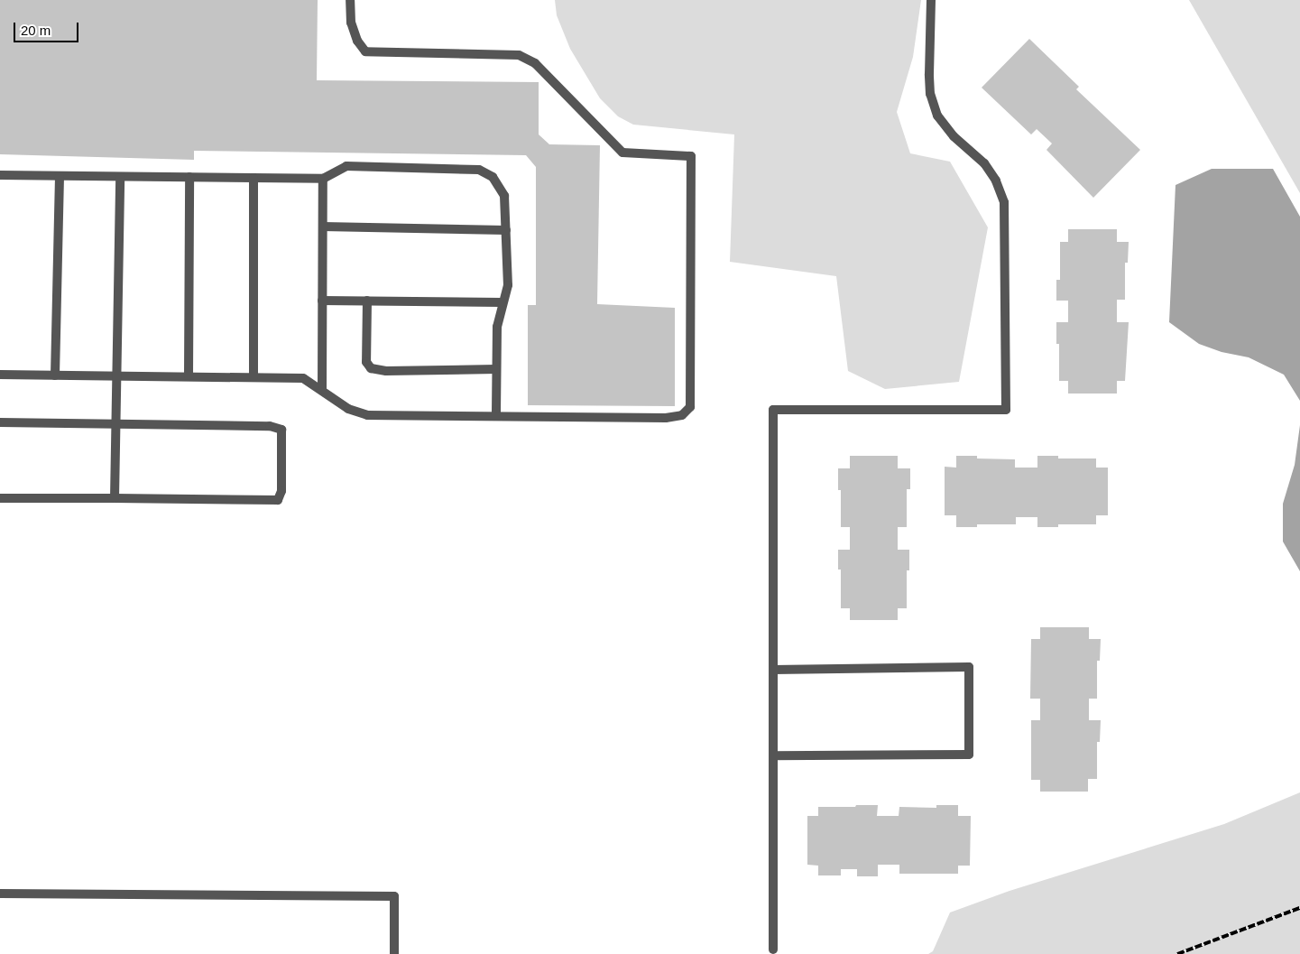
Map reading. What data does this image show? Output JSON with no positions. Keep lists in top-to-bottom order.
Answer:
{
  "scale_bar": "20 m"
}
